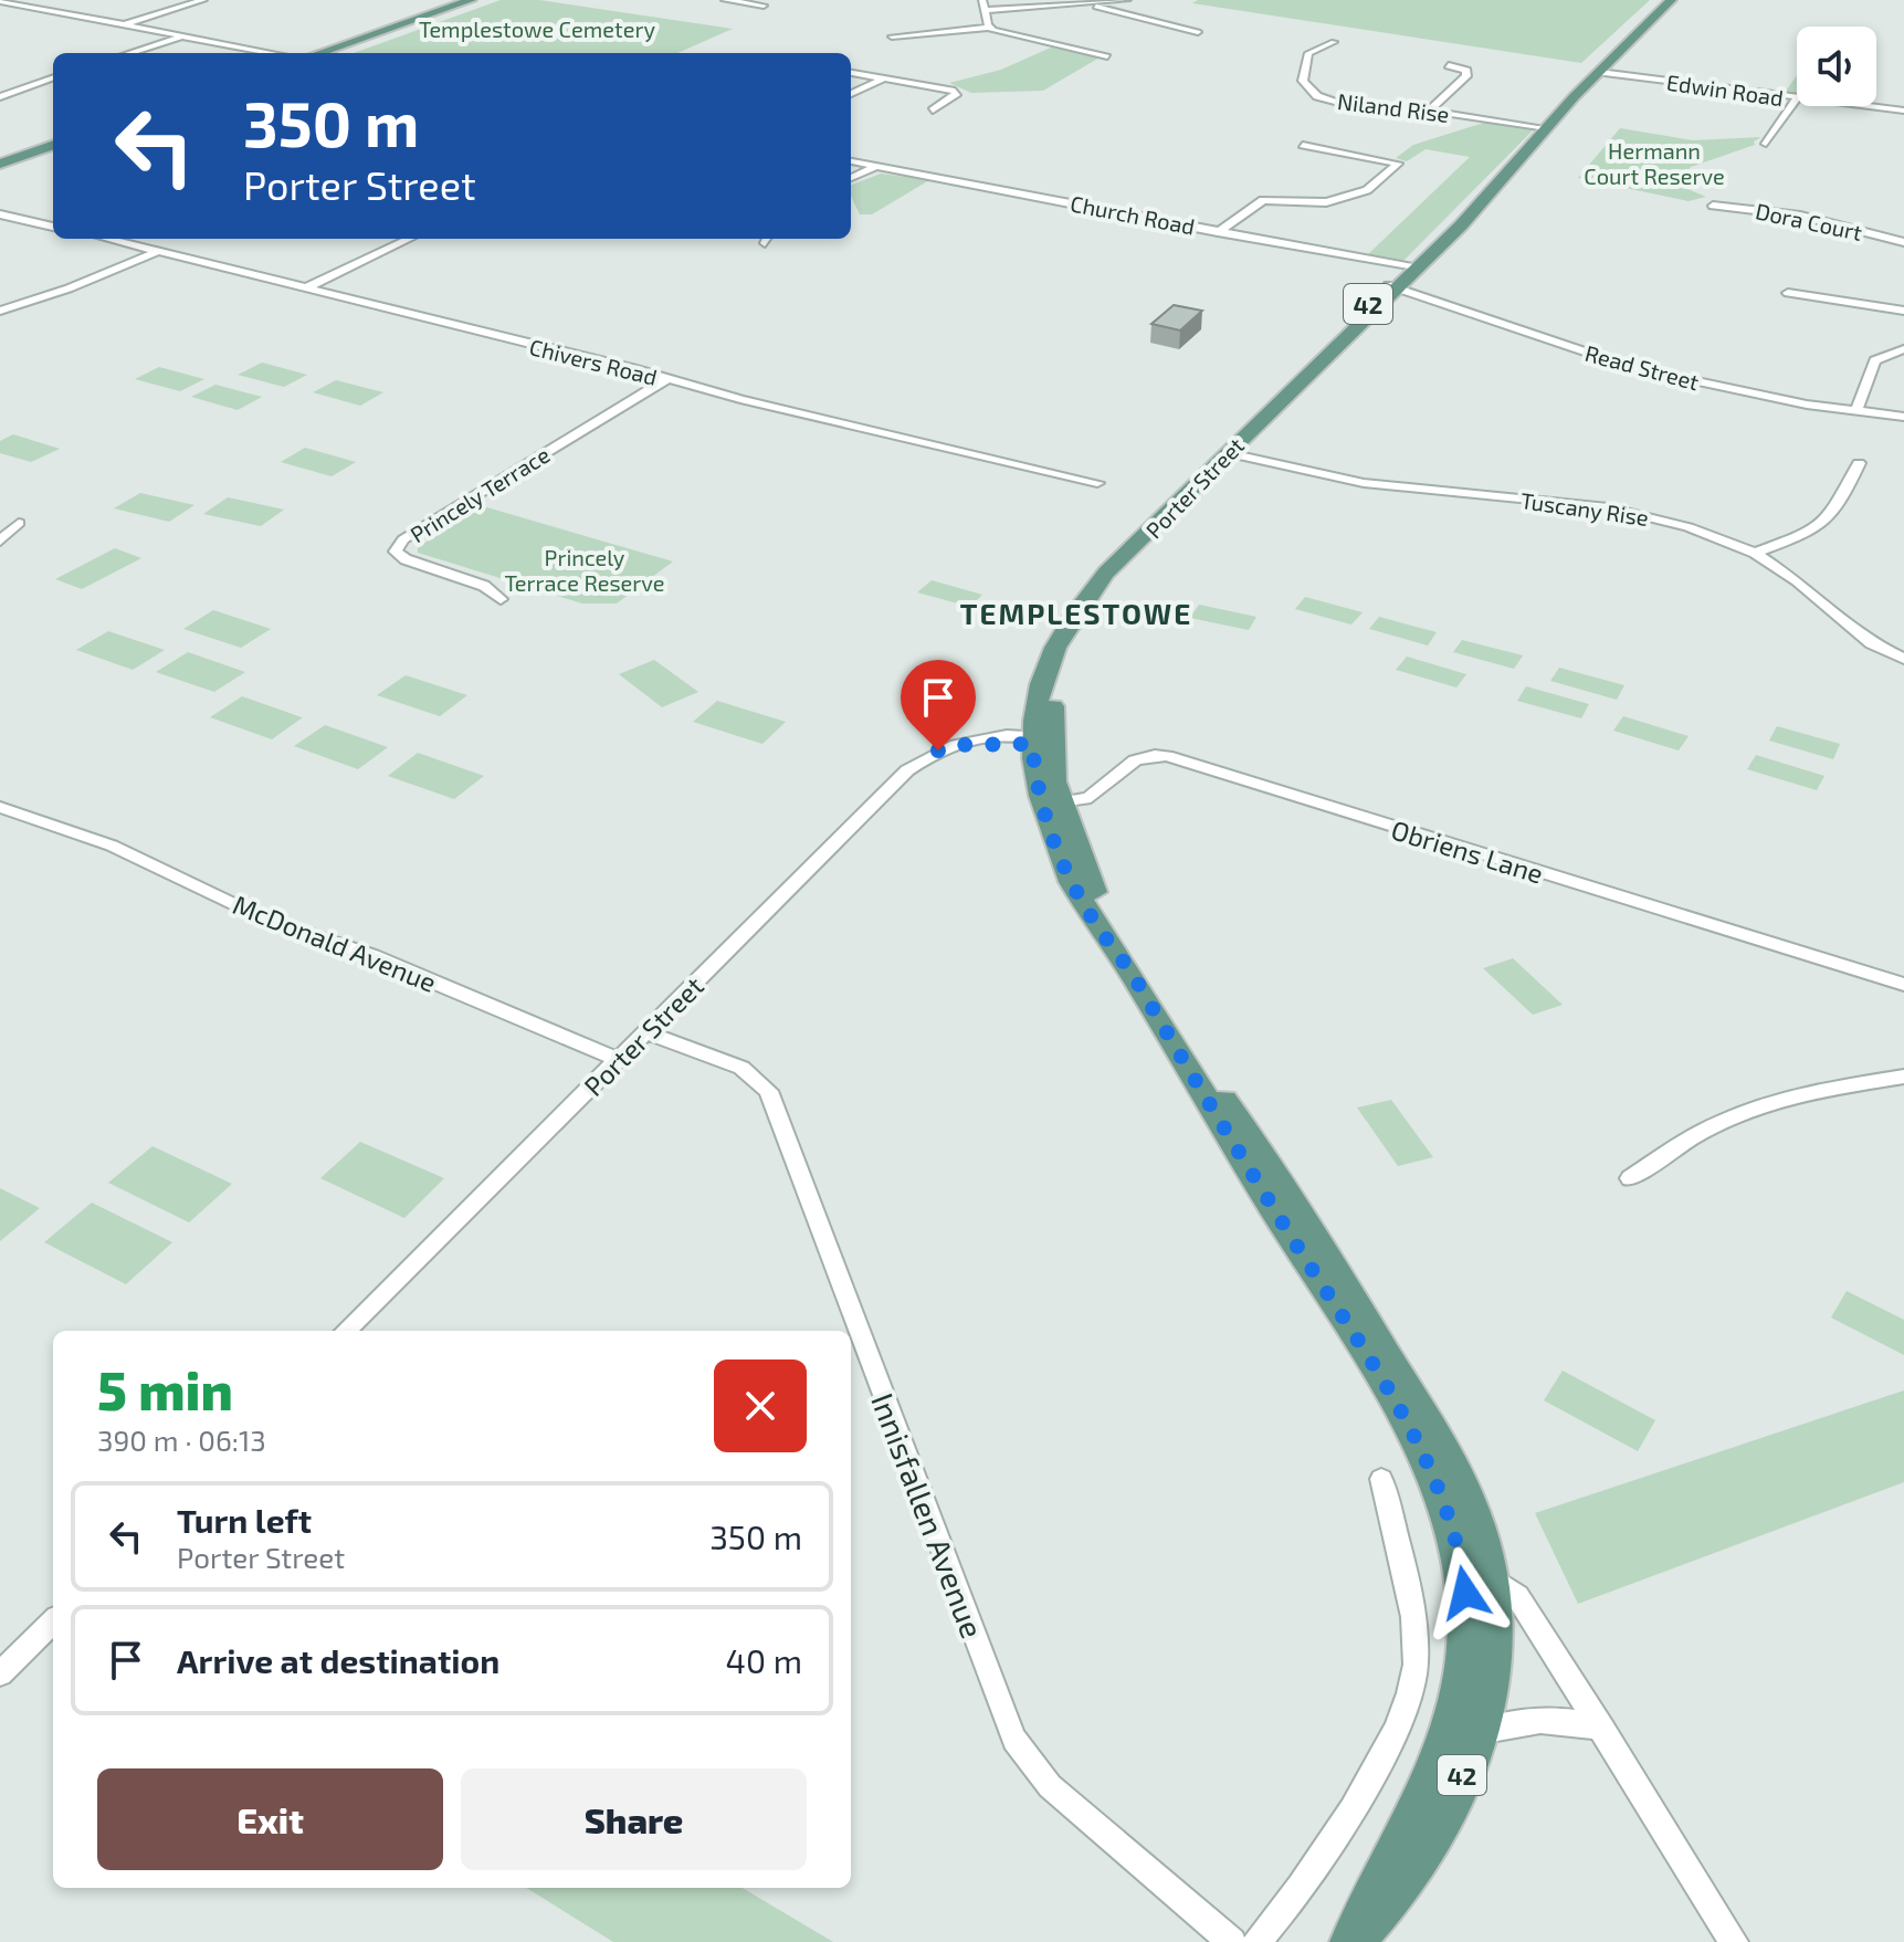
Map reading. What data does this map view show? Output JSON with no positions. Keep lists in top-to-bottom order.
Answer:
{
  "streets": {
    "main road": ["42", "Porter Street"],
    "street": [
      "Edwin Road",
      "Niland Rise",
      "Church Road",
      "Dora Court",
      "Chivers Road",
      "Read Street",
      "Princely Terrace",
      "Tuscany Rise",
      "Obriens Lane",
      "McDonald Avenue",
      "Innisfallen Avenue"
    ]
  },
  "crossings": [
    ["Edwin Road", "Porter Street"],
    ["Niland Rise", "Porter Street"],
    ["Church Road", "Porter Street"],
    ["42", "Porter Street"],
    ["42", "Obriens Lane"],
    ["Chivers Road", "Princely Terrace"],
    ["Read Street", "Porter Street"],
    ["Porter Street", "Tuscany Rise"],
    ["Porter Street", "McDonald Avenue"],
    ["Porter Street", "Innisfallen Avenue"]
  ],
  "districts": ["TEMPLESTOWE"],
  "parks": ["Templestowe Cemetery", "Hermann Court Reserve", "Princely Terrace Reserve"],
  "page": {
    "turn": ["350 m", "Porter Street"],
    "heading": ["5 min", "390 m · 06:13"],
    "list": [
      {
        "name": "Turn left",
        "note": "Porter Street",
        "value": "350 m"
      },
      {
        "name": "Arrive at destination",
        "value": "40 m"
      }
    ],
    "buttons": ["Exit", "Share"]
  }
}
